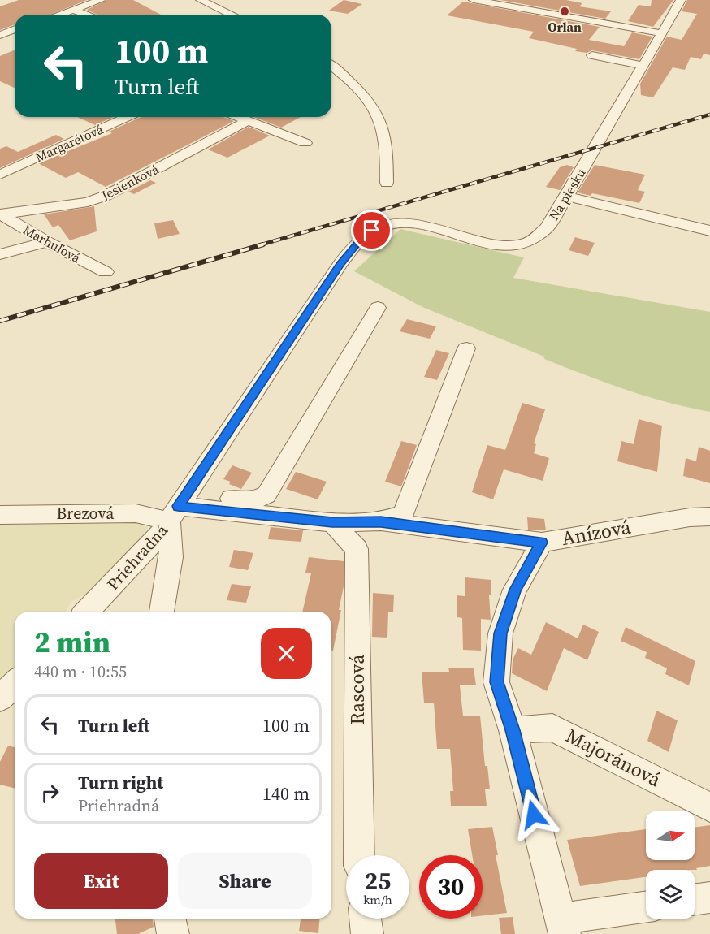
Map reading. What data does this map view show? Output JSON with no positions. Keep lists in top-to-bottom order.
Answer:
{
  "streets": {
    "street": [
      "Margarétová",
      "Jesienková",
      "Na piesku",
      "Marhuľová",
      "Brezová",
      "Anízová",
      "Priehradná",
      "Rascová",
      "Majoránová"
    ]
  },
  "crossings": [
    ["Jesienková", "Marhuľová"],
    ["Na piesku", "Priehradná"],
    ["Brezová", "Priehradná"],
    ["Anízová", "Majoránová"]
  ],
  "places": ["Orlan"],
  "north": "right",
  "page": {
    "turn": ["100 m", "Turn left"],
    "heading": ["2 min", "440 m · 10:55"],
    "list": [
      {
        "name": "Turn left",
        "value": "100 m"
      },
      {
        "name": "Turn right",
        "note": "Priehradná",
        "value": "140 m"
      }
    ],
    "buttons": ["Exit", "Share"],
    "speed": "25 km/h",
    "limit": "30"
  }
}
